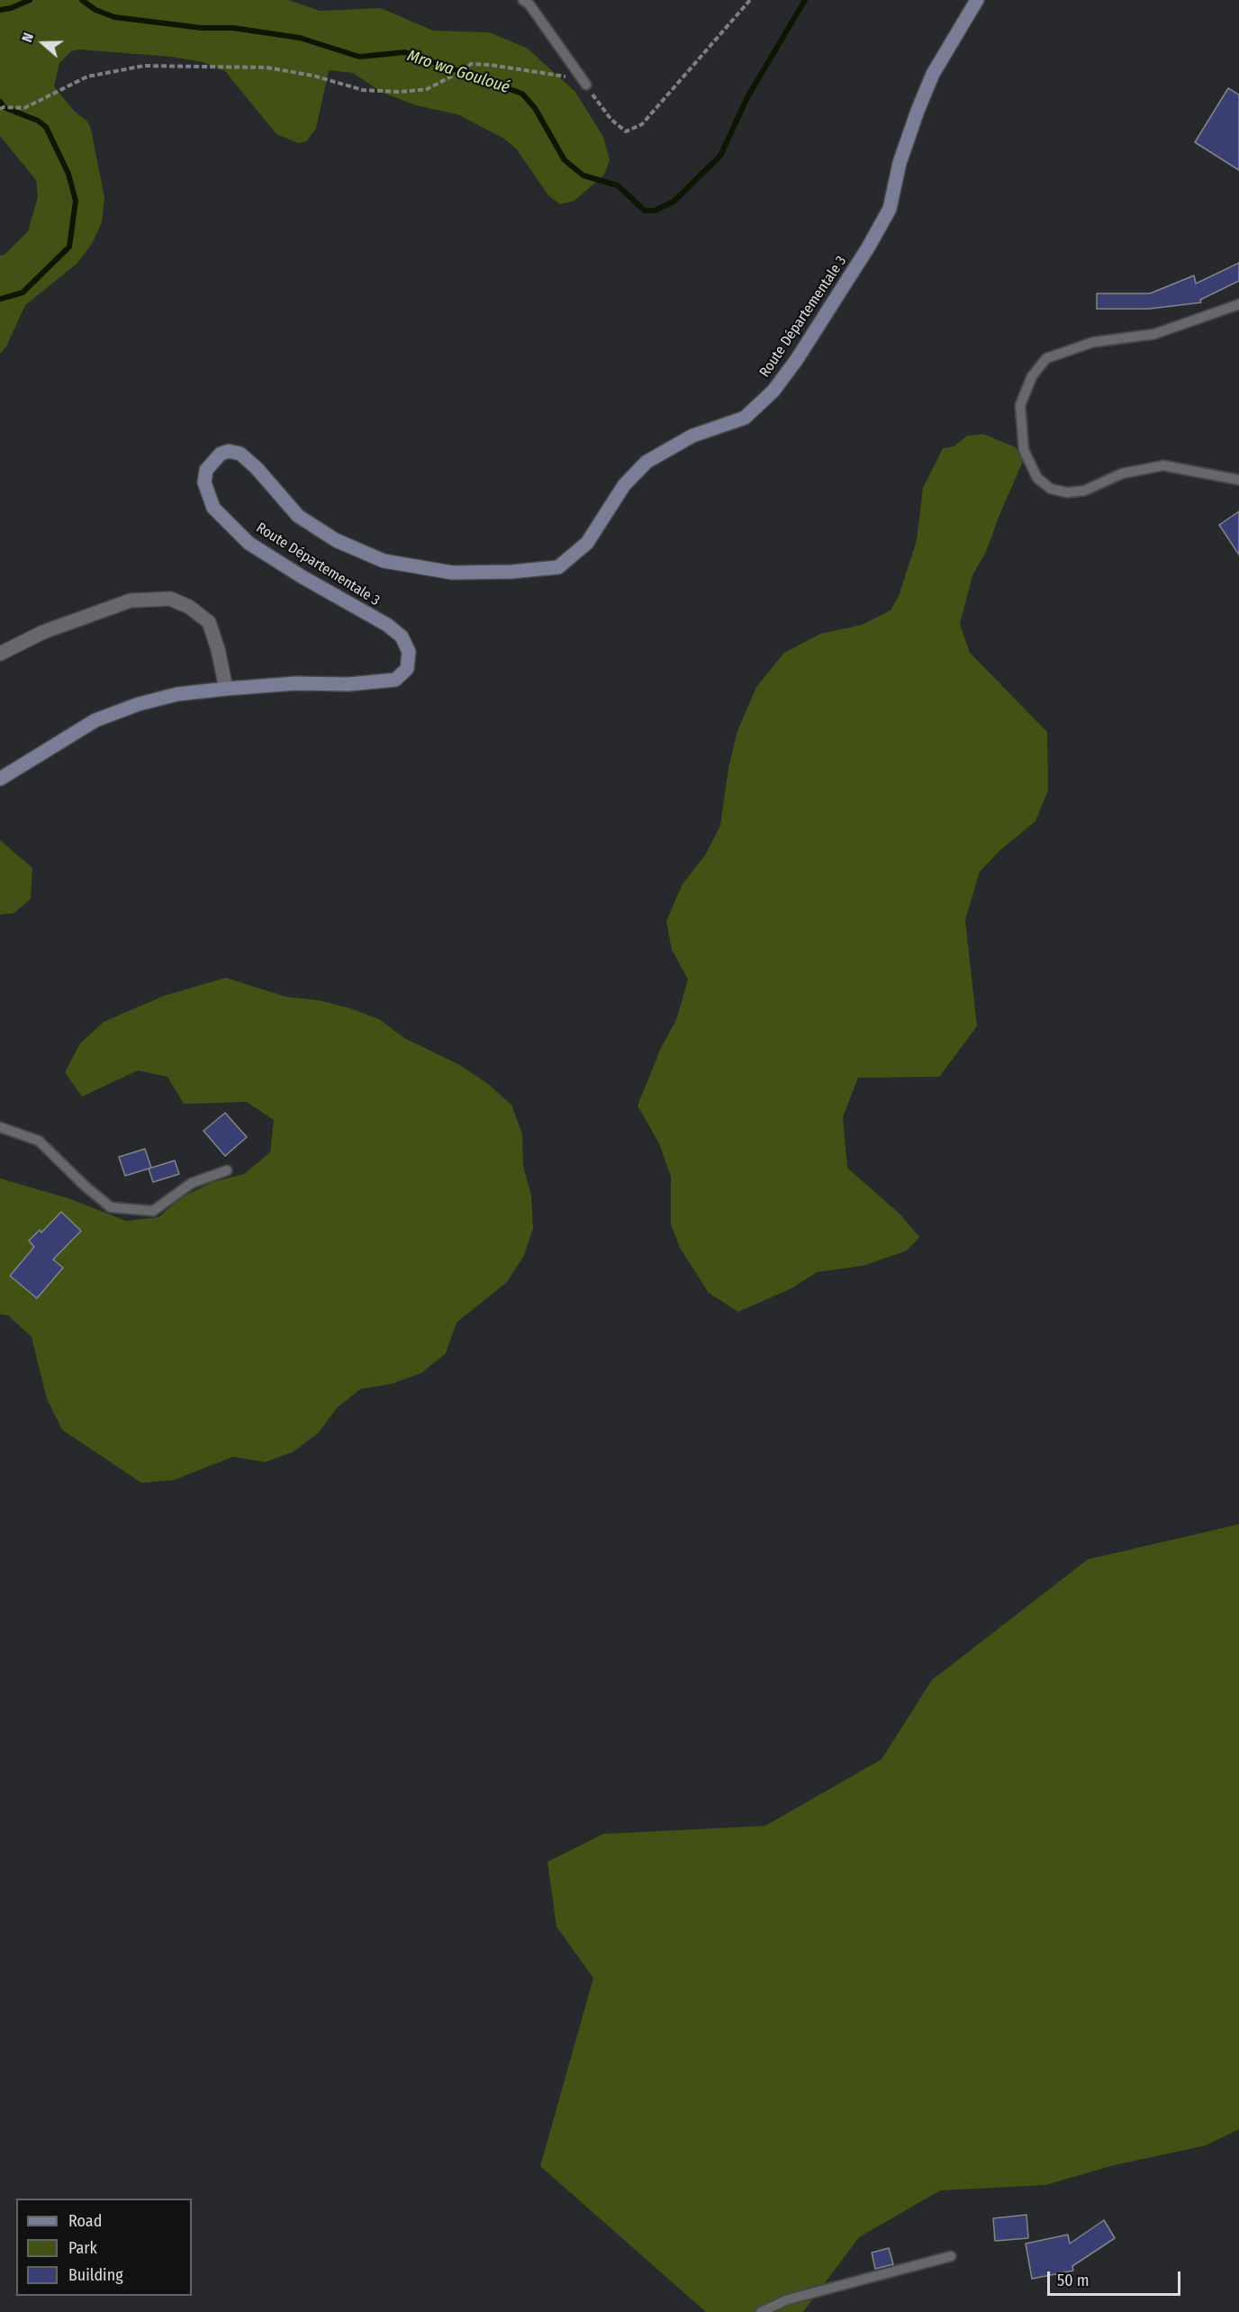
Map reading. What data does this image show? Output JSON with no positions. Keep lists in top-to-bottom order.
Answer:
{
  "streets": {
    "main road": ["Route Départementale 3"]
  },
  "water": ["Mro wa Gouloué"],
  "legend": ["Road", "Park", "Building"],
  "scale_bar": "50 m",
  "north": "left"
}
